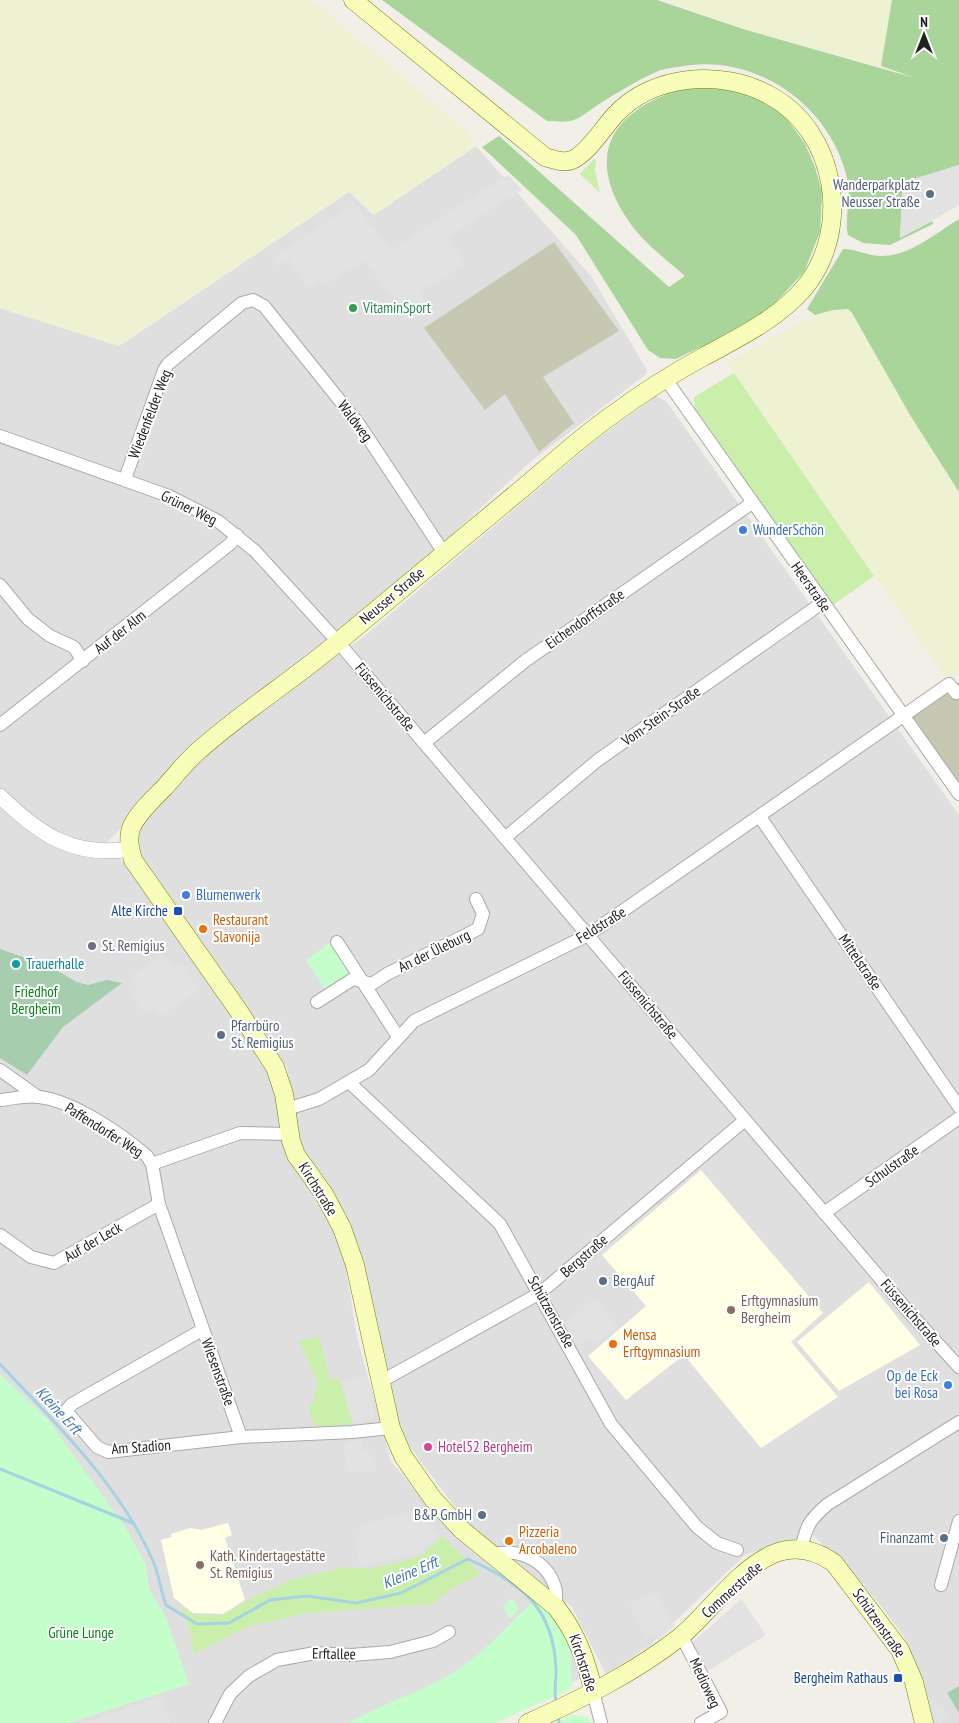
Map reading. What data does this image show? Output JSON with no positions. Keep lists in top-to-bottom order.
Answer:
{
  "streets": {
    "main road": [
      "Neusser Straße",
      "Kirchstraße",
      "Schützenstraße",
      "Commerstraße"
    ],
    "street": [
      "Wiedenfelder Weg",
      "Waldweg",
      "Grüner Weg",
      "Heerstraße",
      "Eichendorffstraße",
      "Auf der Alm",
      "Füssenichstraße",
      "Vom-Stein-Straße",
      "Feldstraße",
      "An der Üleburg",
      "Mittelstraße",
      "Paffendorfer Weg",
      "Schulstraße",
      "Auf der Leck",
      "Bergstraße",
      "Wiesenstraße",
      "Am Stadion",
      "Erftallee",
      "Medioweg"
    ]
  },
  "crossings": [
    ["Wiedenfelder Weg", "Waldweg"],
    ["Wiedenfelder Weg", "Grüner Weg"],
    ["Waldweg", "Neusser Straße"],
    ["Grüner Weg", "Neusser Straße"],
    ["Grüner Weg", "Auf der Alm"],
    ["Grüner Weg", "Füssenichstraße"],
    ["Heerstraße", "Neusser Straße"],
    ["Heerstraße", "Eichendorffstraße"],
    ["Heerstraße", "Vom-Stein-Straße"],
    ["Heerstraße", "Feldstraße"],
    ["Neusser Straße", "Füssenichstraße"],
    ["Neusser Straße", "Kirchstraße"],
    ["Eichendorffstraße", "Füssenichstraße"],
    ["Füssenichstraße", "Vom-Stein-Straße"],
    ["Füssenichstraße", "Feldstraße"],
    ["Füssenichstraße", "Schulstraße"],
    ["Füssenichstraße", "Bergstraße"],
    ["Feldstraße", "Mittelstraße"],
    ["Feldstraße", "Kirchstraße"],
    ["Feldstraße", "Schützenstraße"],
    ["Paffendorfer Weg", "Kirchstraße"],
    ["Paffendorfer Weg", "Wiesenstraße"],
    ["Kirchstraße", "Bergstraße"],
    ["Kirchstraße", "Commerstraße"],
    ["Auf der Leck", "Wiesenstraße"],
    ["Bergstraße", "Schützenstraße"],
    ["Schützenstraße", "Commerstraße"],
    ["Wiesenstraße", "Am Stadion"],
    ["Commerstraße", "Medioweg"]
  ],
  "water": ["Kleine Erft"],
  "parks": ["Friedhof Bergheim", "Grüne Lunge"],
  "places": {
    "other": [
      "Wanderparkplatz Neusser Straße",
      "VitaminSport",
      "WunderSchön",
      "Blumenwerk",
      "Restaurant Slavonija",
      "St. Remigius",
      "Trauerhalle",
      "Pfarrbüro St. Remigius",
      "BergAuf",
      "Erftgymnasium Bergheim",
      "Mensa Erftgymnasium",
      "Op de Eck bei Rosa",
      "Hotel52 Bergheim",
      "B&P GmbH",
      "Finanzamt",
      "Pizzeria Arcobaleno",
      "Kath. Kindertagestätte St. Remigius"
    ],
    "transit": ["Alte Kirche", "Bergheim Rathaus"]
  },
  "north": "top"
}
